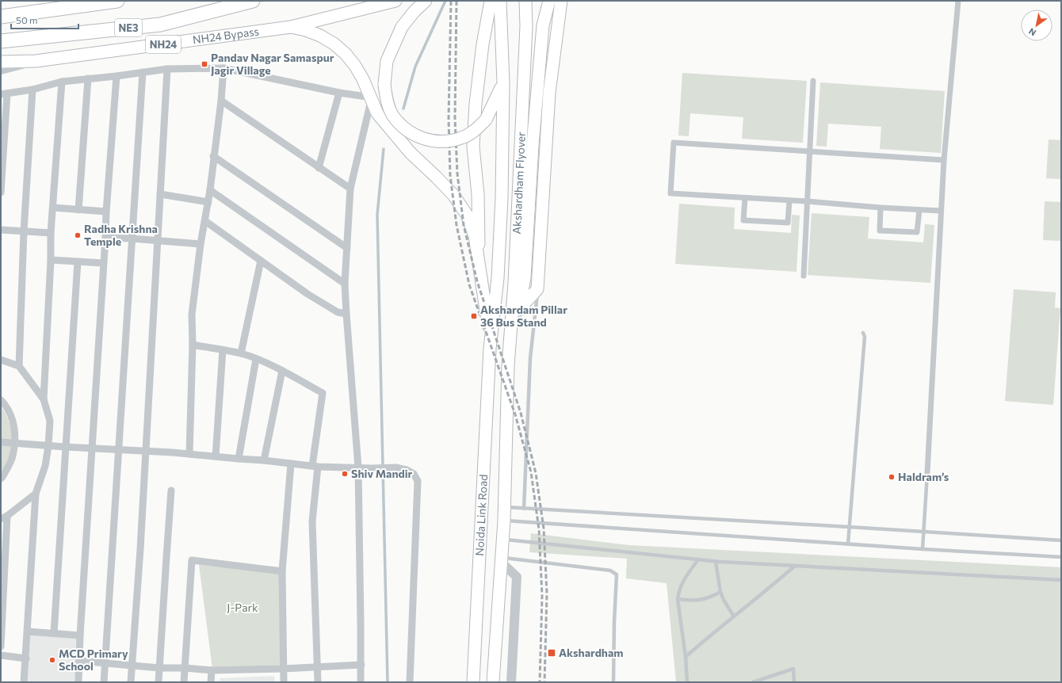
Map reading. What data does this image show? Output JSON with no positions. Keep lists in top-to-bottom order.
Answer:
{
  "streets": {
    "highway": ["NE3"],
    "main road": [
      "NH24 Bypass",
      "NH24",
      "Akshardham Flyover",
      "Noida Link Road"
    ]
  },
  "crossings": [
    ["Akshardham Flyover", "Noida Link Road"]
  ],
  "parks": ["J-Park"],
  "places": {
    "transit": ["Pandav Nagar Samaspur Jagir Village", "Akshardam Pillar 36 Bus Stand", "Akshardham"],
    "other": [
      "Radha Krishna Temple",
      "Shiv Mandir",
      "Haldram’s",
      "MCD Primary School"
    ]
  },
  "scale_bar": "50 m",
  "north": "bottom left"
}
